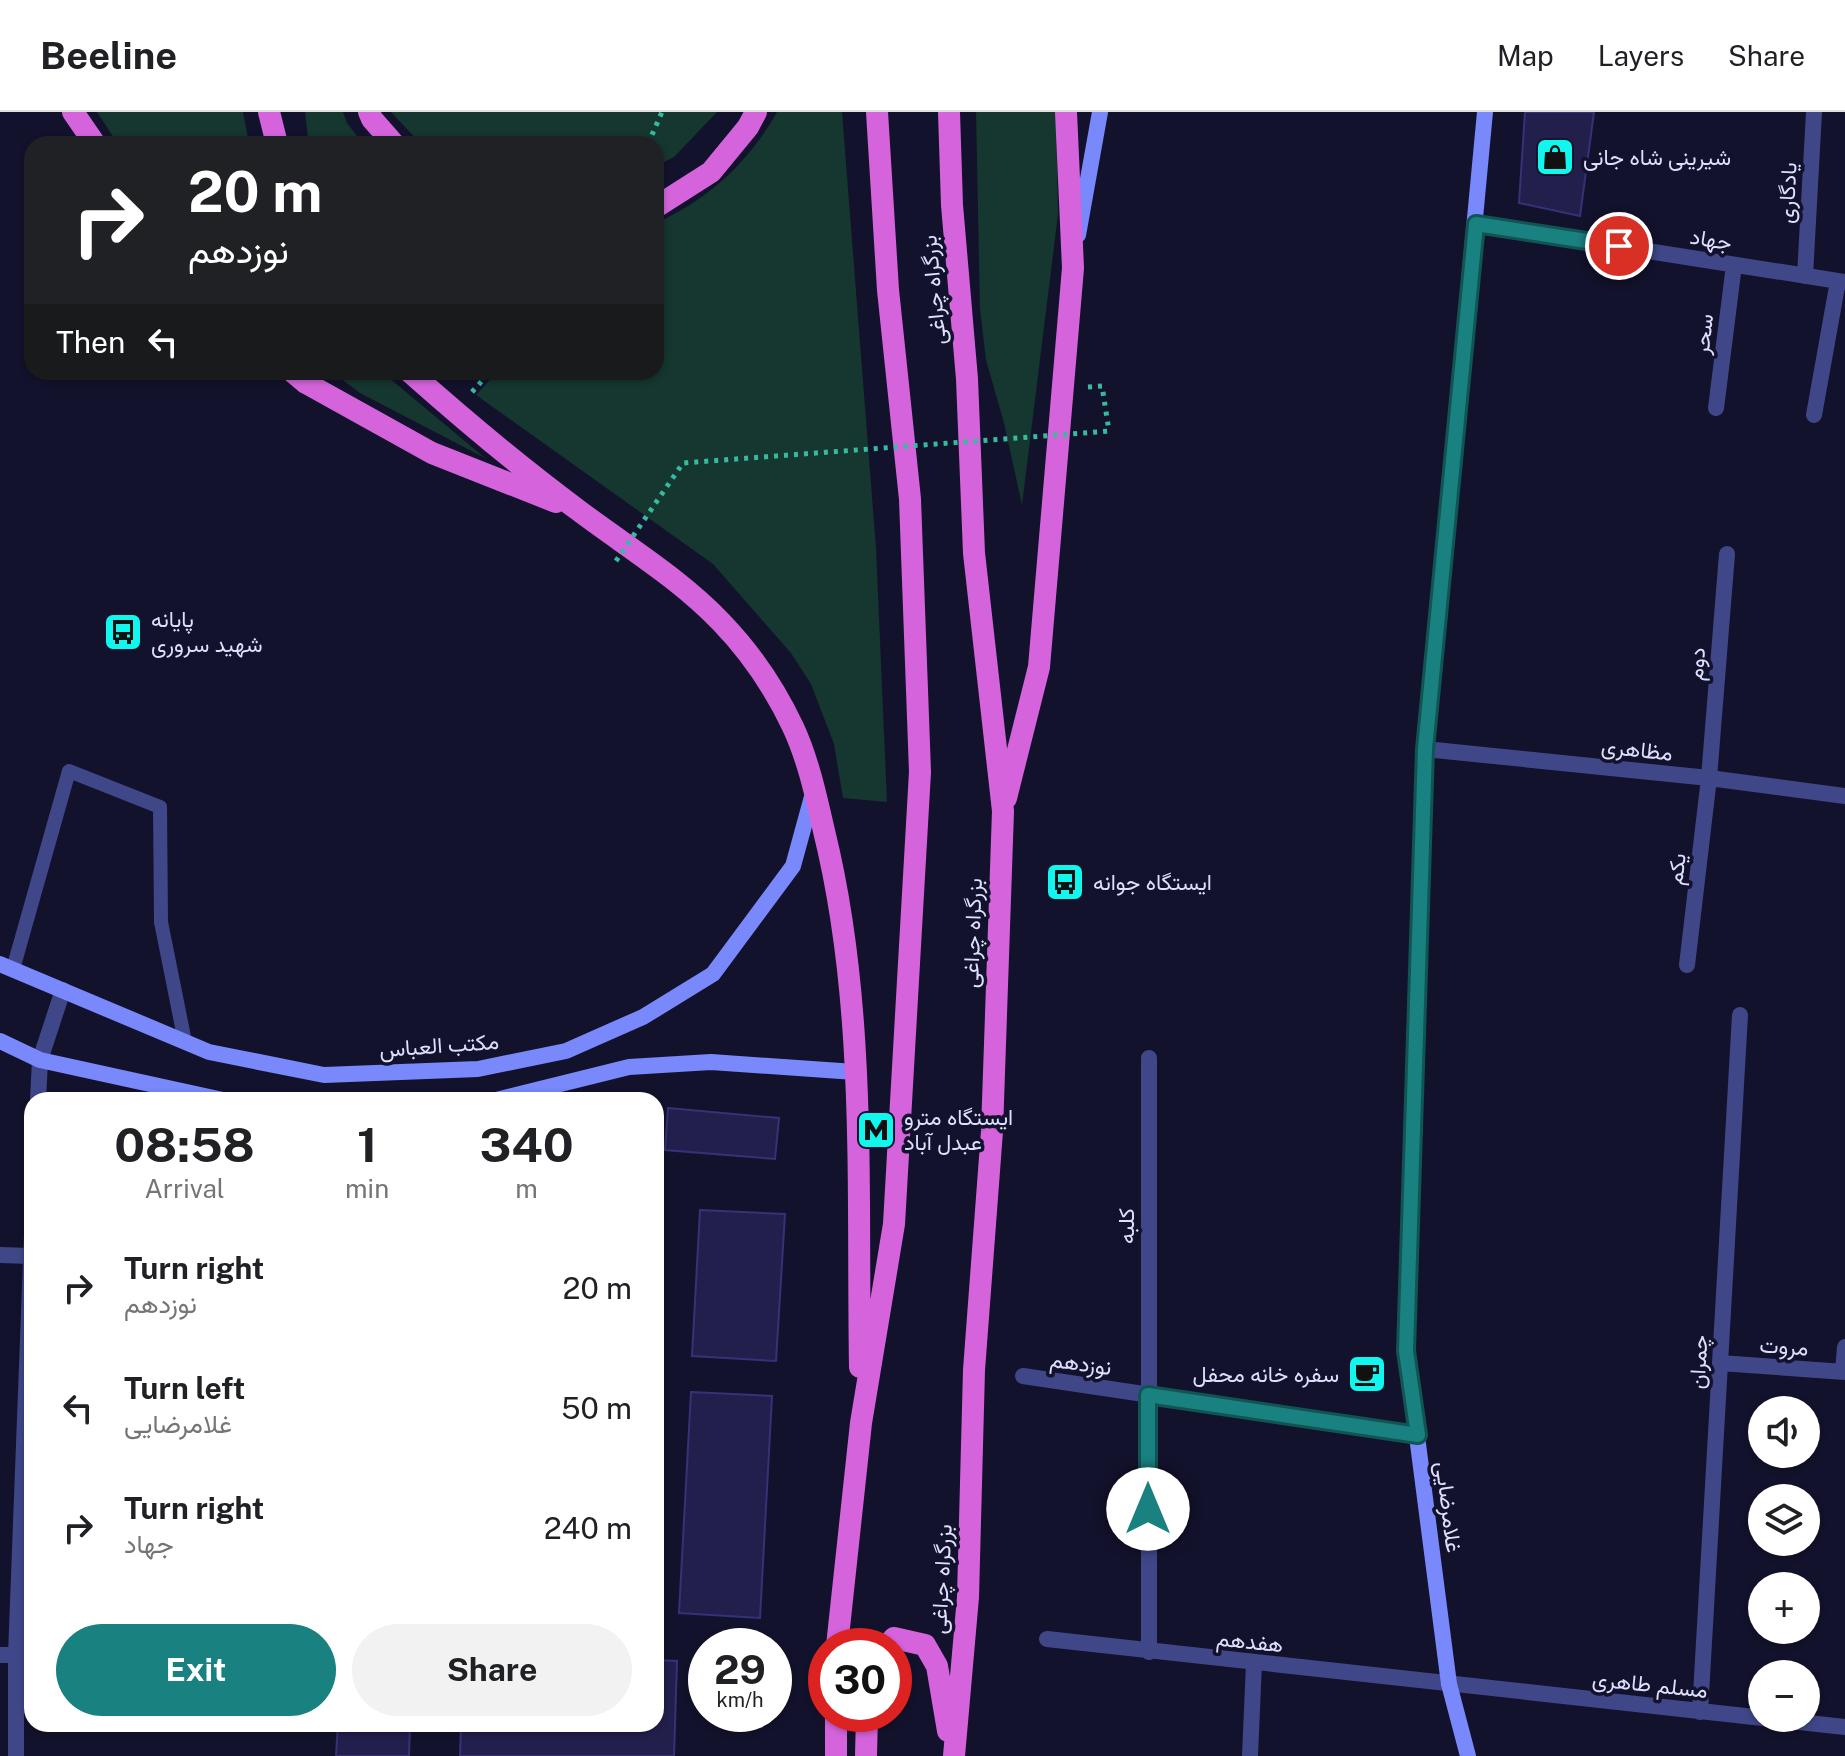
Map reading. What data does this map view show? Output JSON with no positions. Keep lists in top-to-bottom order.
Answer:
{
  "streets": {
    "highway": ["بزرگراه چراغی"],
    "main road": ["مکتب العباس", "غلامرضایی"],
    "street": [
      "یادگاری",
      "جهاد",
      "سحر",
      "دوم",
      "مظاهری",
      "یکم",
      "کلبه",
      "مروت",
      "چمران",
      "نوزدهم",
      "هفدهم",
      "مسلم طاهری"
    ]
  },
  "crossings": [
    ["یادگاری", "جهاد"],
    ["جهاد", "سحر"],
    ["جهاد", "غلامرضایی"],
    ["دوم", "مظاهری"],
    ["دوم", "یکم"],
    ["مظاهری", "یکم"],
    ["مظاهری", "غلامرضایی"],
    ["کلبه", "نوزدهم"],
    ["کلبه", "هفدهم"],
    ["مروت", "چمران"],
    ["چمران", "مسلم طاهری"],
    ["نوزدهم", "غلامرضایی"],
    ["غلامرضایی", "هفدهم"],
    ["غلامرضایی", "مسلم طاهری"],
    ["هفدهم", "مسلم طاهری"]
  ],
  "places": {
    "shop": ["شیرینی شاه جانی"],
    "bus stop": ["پایانه شهید سروری", "ایستگاه جوانه"],
    "metro station": ["ایستگاه مترو عبدل آباد"],
    "cafe": ["سفره خانه محفل"]
  },
  "page": {
    "header": "Beeline",
    "nav": ["Map", "Layers", "Share"],
    "turn": ["20 m", "نوزدهم"],
    "then": "Then",
    "eta": [
      "08:58",
      "Arrival",
      "1",
      "min",
      "340",
      "m"
    ],
    "list": [
      {
        "name": "Turn right",
        "note": "نوزدهم",
        "value": "20 m"
      },
      {
        "name": "Turn left",
        "note": "غلامرضایی",
        "value": "50 m"
      },
      {
        "name": "Turn right",
        "note": "جهاد",
        "value": "240 m"
      }
    ],
    "map_buttons": ["+", "−"],
    "buttons": ["Exit", "Share"],
    "speed": "29 km/h",
    "limit": "30"
  }
}
